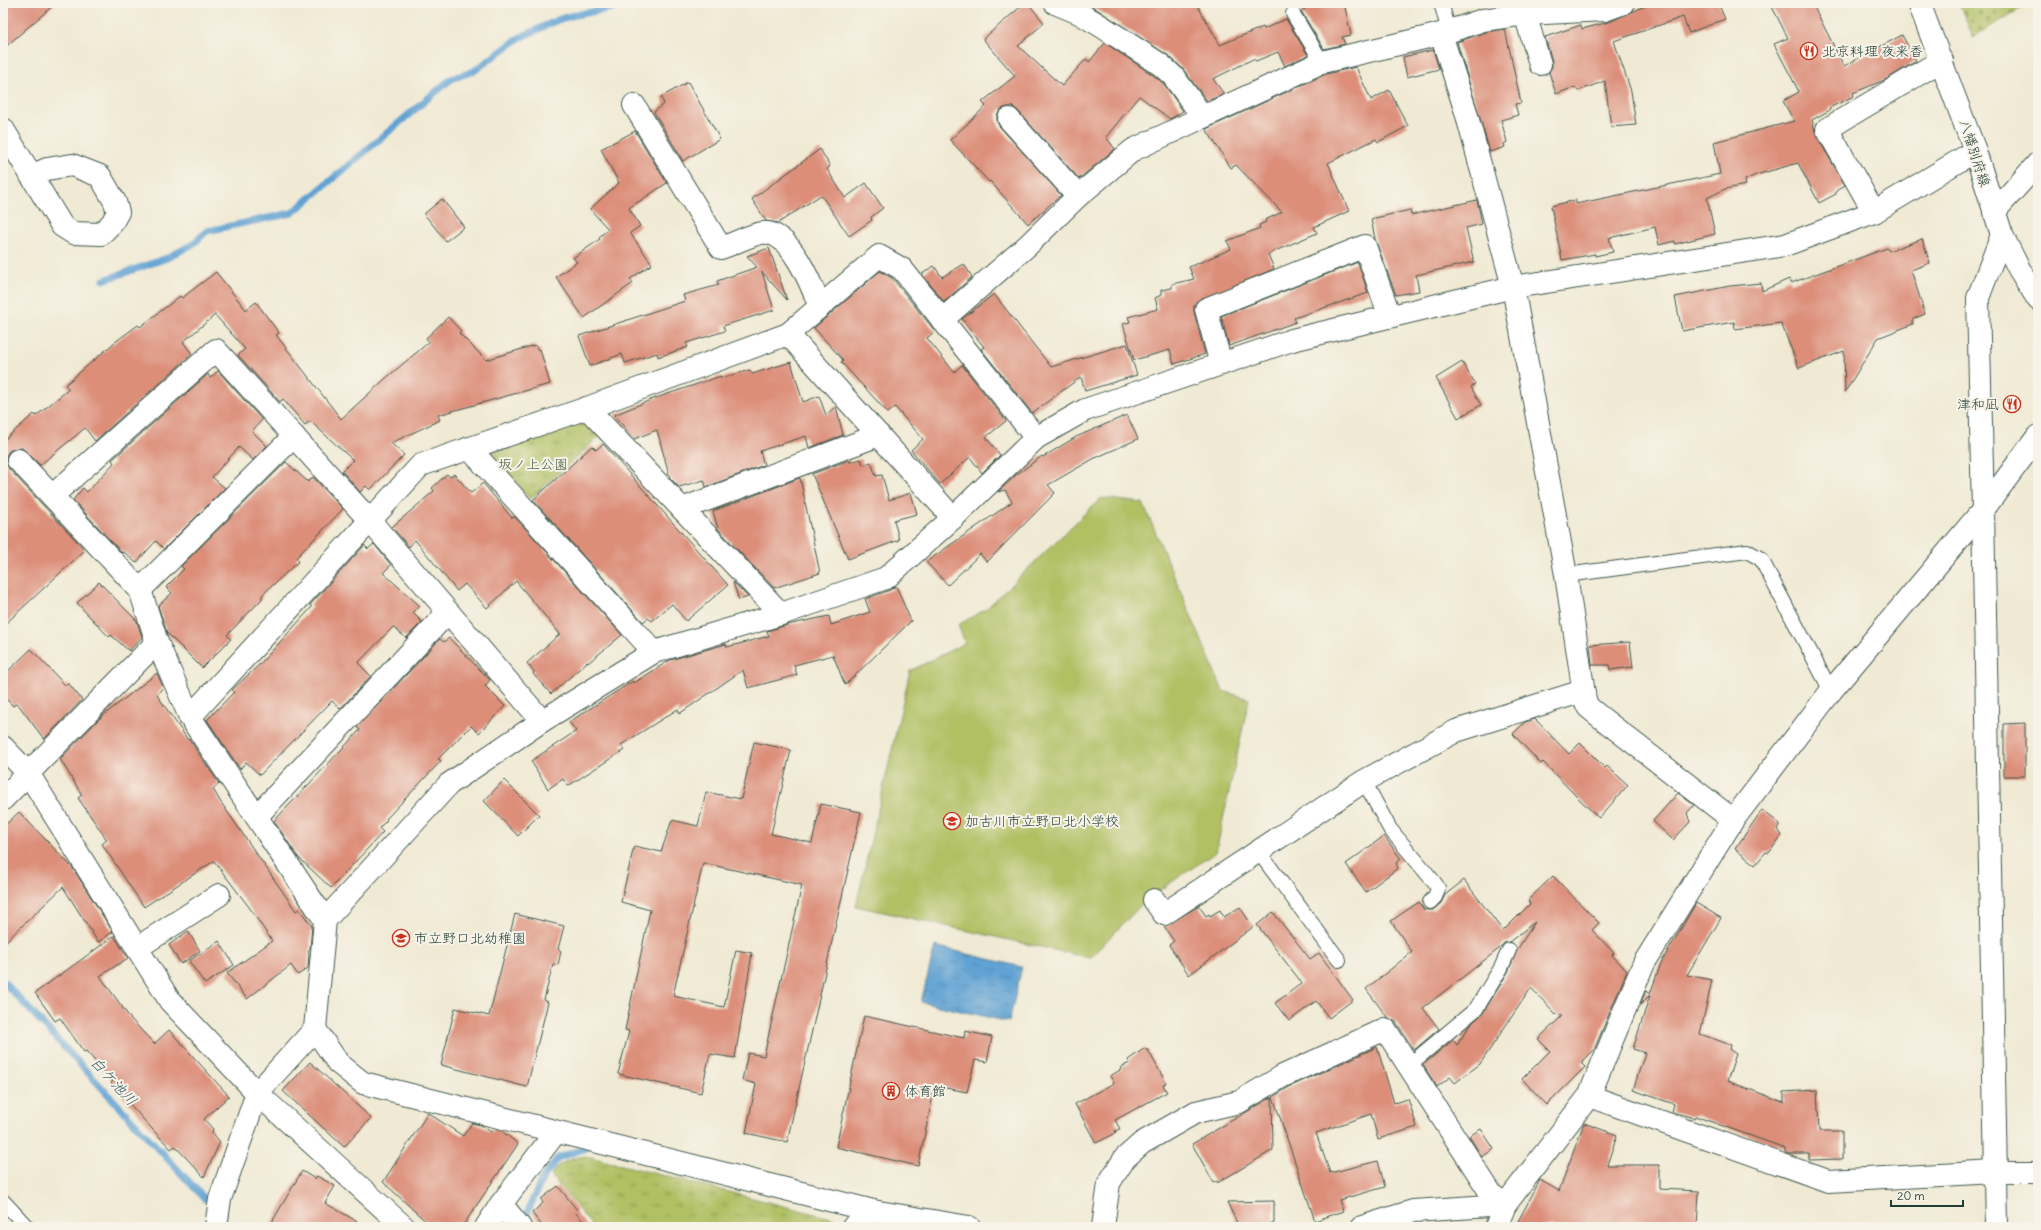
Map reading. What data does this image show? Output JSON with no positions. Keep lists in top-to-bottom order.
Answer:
{
  "streets": {
    "street": ["八幡別府線"]
  },
  "water": ["白ケ池川"],
  "parks": ["坂ノ上公園"],
  "places": {
    "restaurant": ["北京料理 夜来香", "津和凪"],
    "school or university": ["加古川市立野口北小学校", "市立野口北幼稚園"],
    "building": ["体育館"]
  },
  "scale_bar": "20 m"
}
